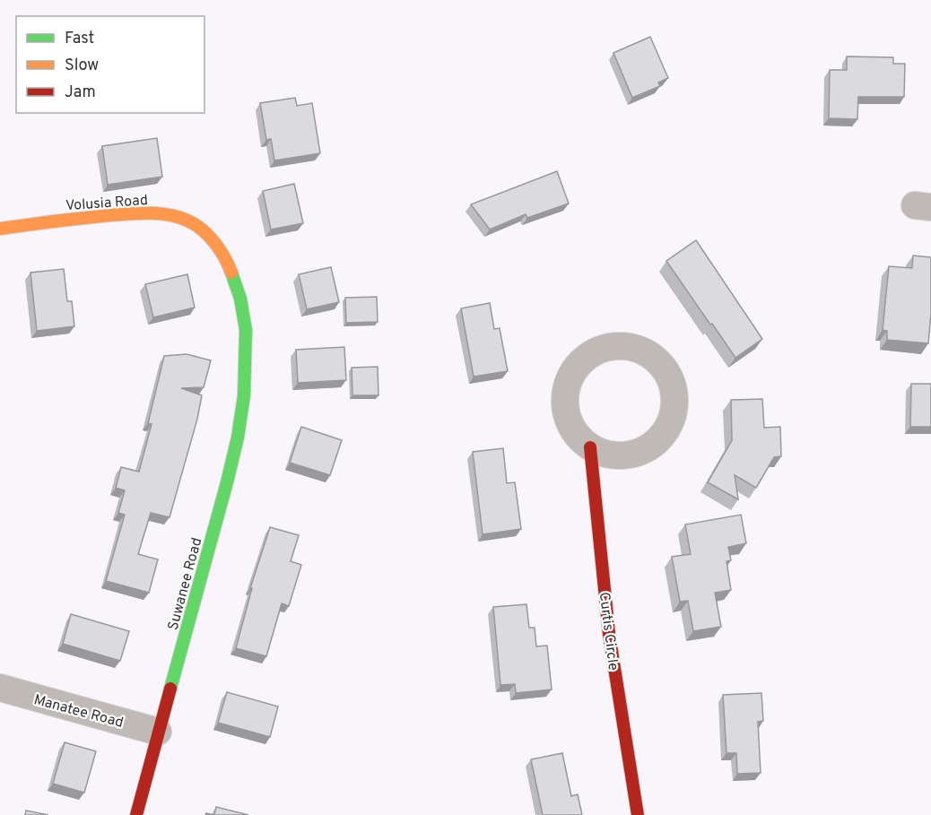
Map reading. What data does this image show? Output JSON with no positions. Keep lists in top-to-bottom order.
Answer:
{
  "streets": {
    "street": [
      "Volusia Road",
      "Suwanee Road",
      "Curtis Circle",
      "Manatee Road"
    ]
  },
  "crossings": [
    ["Volusia Road", "Suwanee Road"],
    ["Suwanee Road", "Manatee Road"]
  ],
  "legend": ["Fast", "Slow", "Jam"]
}
